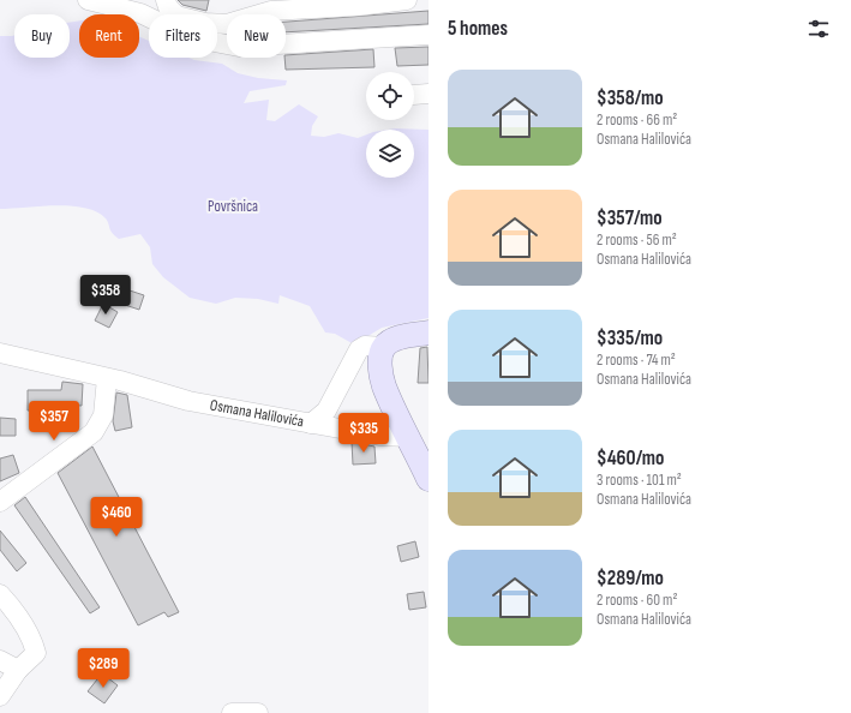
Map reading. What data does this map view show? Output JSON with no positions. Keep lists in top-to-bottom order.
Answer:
{
  "streets": {
    "street": ["Osmana Halilovića"]
  },
  "parks": ["Površnica"],
  "page": {
    "heading": "5 homes",
    "chip": [
      "Buy",
      "Rent",
      "Filters",
      "New"
    ],
    "list": [
      {
        "name": "$358/mo",
        "note": "2 rooms · 66 m² · Osmana Halilovića"
      },
      {
        "name": "$357/mo",
        "note": "2 rooms · 56 m² · Osmana Halilovića"
      },
      {
        "name": "$335/mo",
        "note": "2 rooms · 74 m² · Osmana Halilovića"
      },
      {
        "name": "$460/mo",
        "note": "3 rooms · 101 m² · Osmana Halilovića"
      },
      {
        "name": "$289/mo",
        "note": "2 rooms · 60 m² · Osmana Halilovića"
      }
    ],
    "price": [
      "$358",
      "$357",
      "$335",
      "$460",
      "$289"
    ]
  }
}
